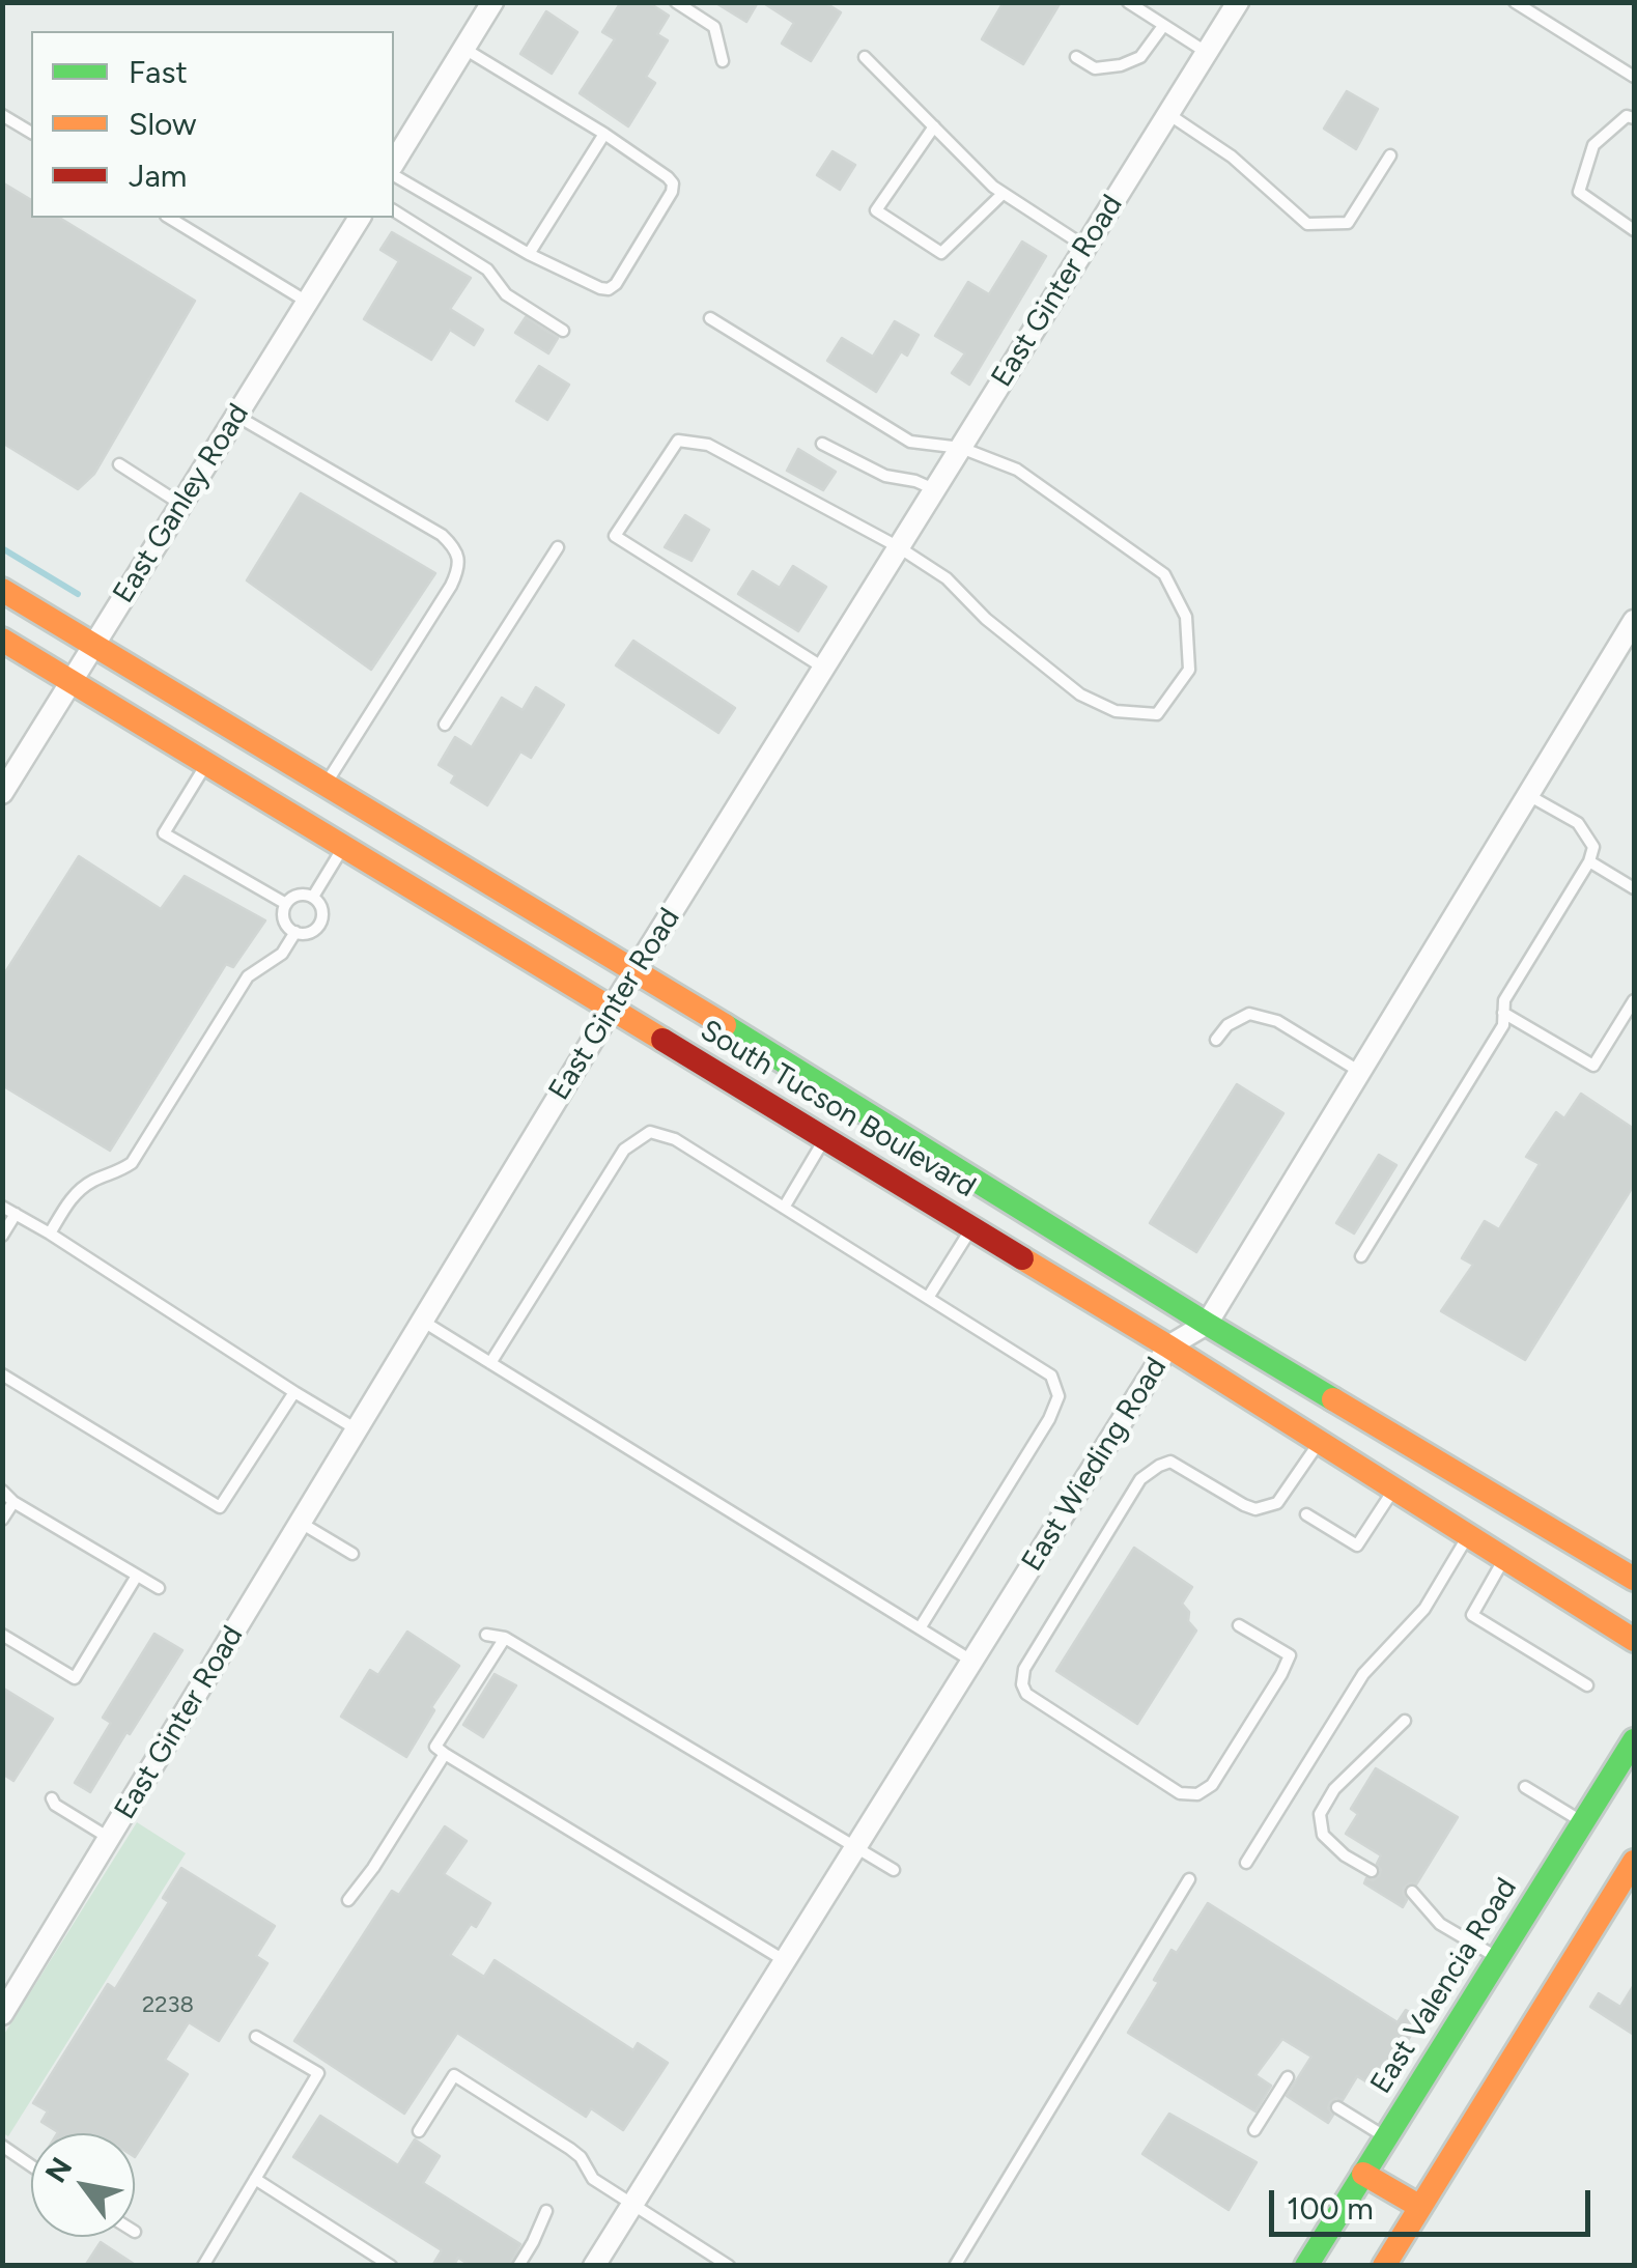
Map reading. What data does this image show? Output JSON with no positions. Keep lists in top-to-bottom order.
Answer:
{
  "streets": {
    "main road": ["South Tucson Boulevard", "East Valencia Road"],
    "street": ["East Ginter Road", "East Ganley Road", "East Wieding Road"]
  },
  "crossings": [
    ["East Ginter Road", "South Tucson Boulevard"],
    ["East Ganley Road", "South Tucson Boulevard"],
    ["South Tucson Boulevard", "East Wieding Road"]
  ],
  "house_numbers": ["2238"],
  "legend": ["Fast", "Slow", "Jam"],
  "scale_bar": "100 m",
  "north": "top left"
}
